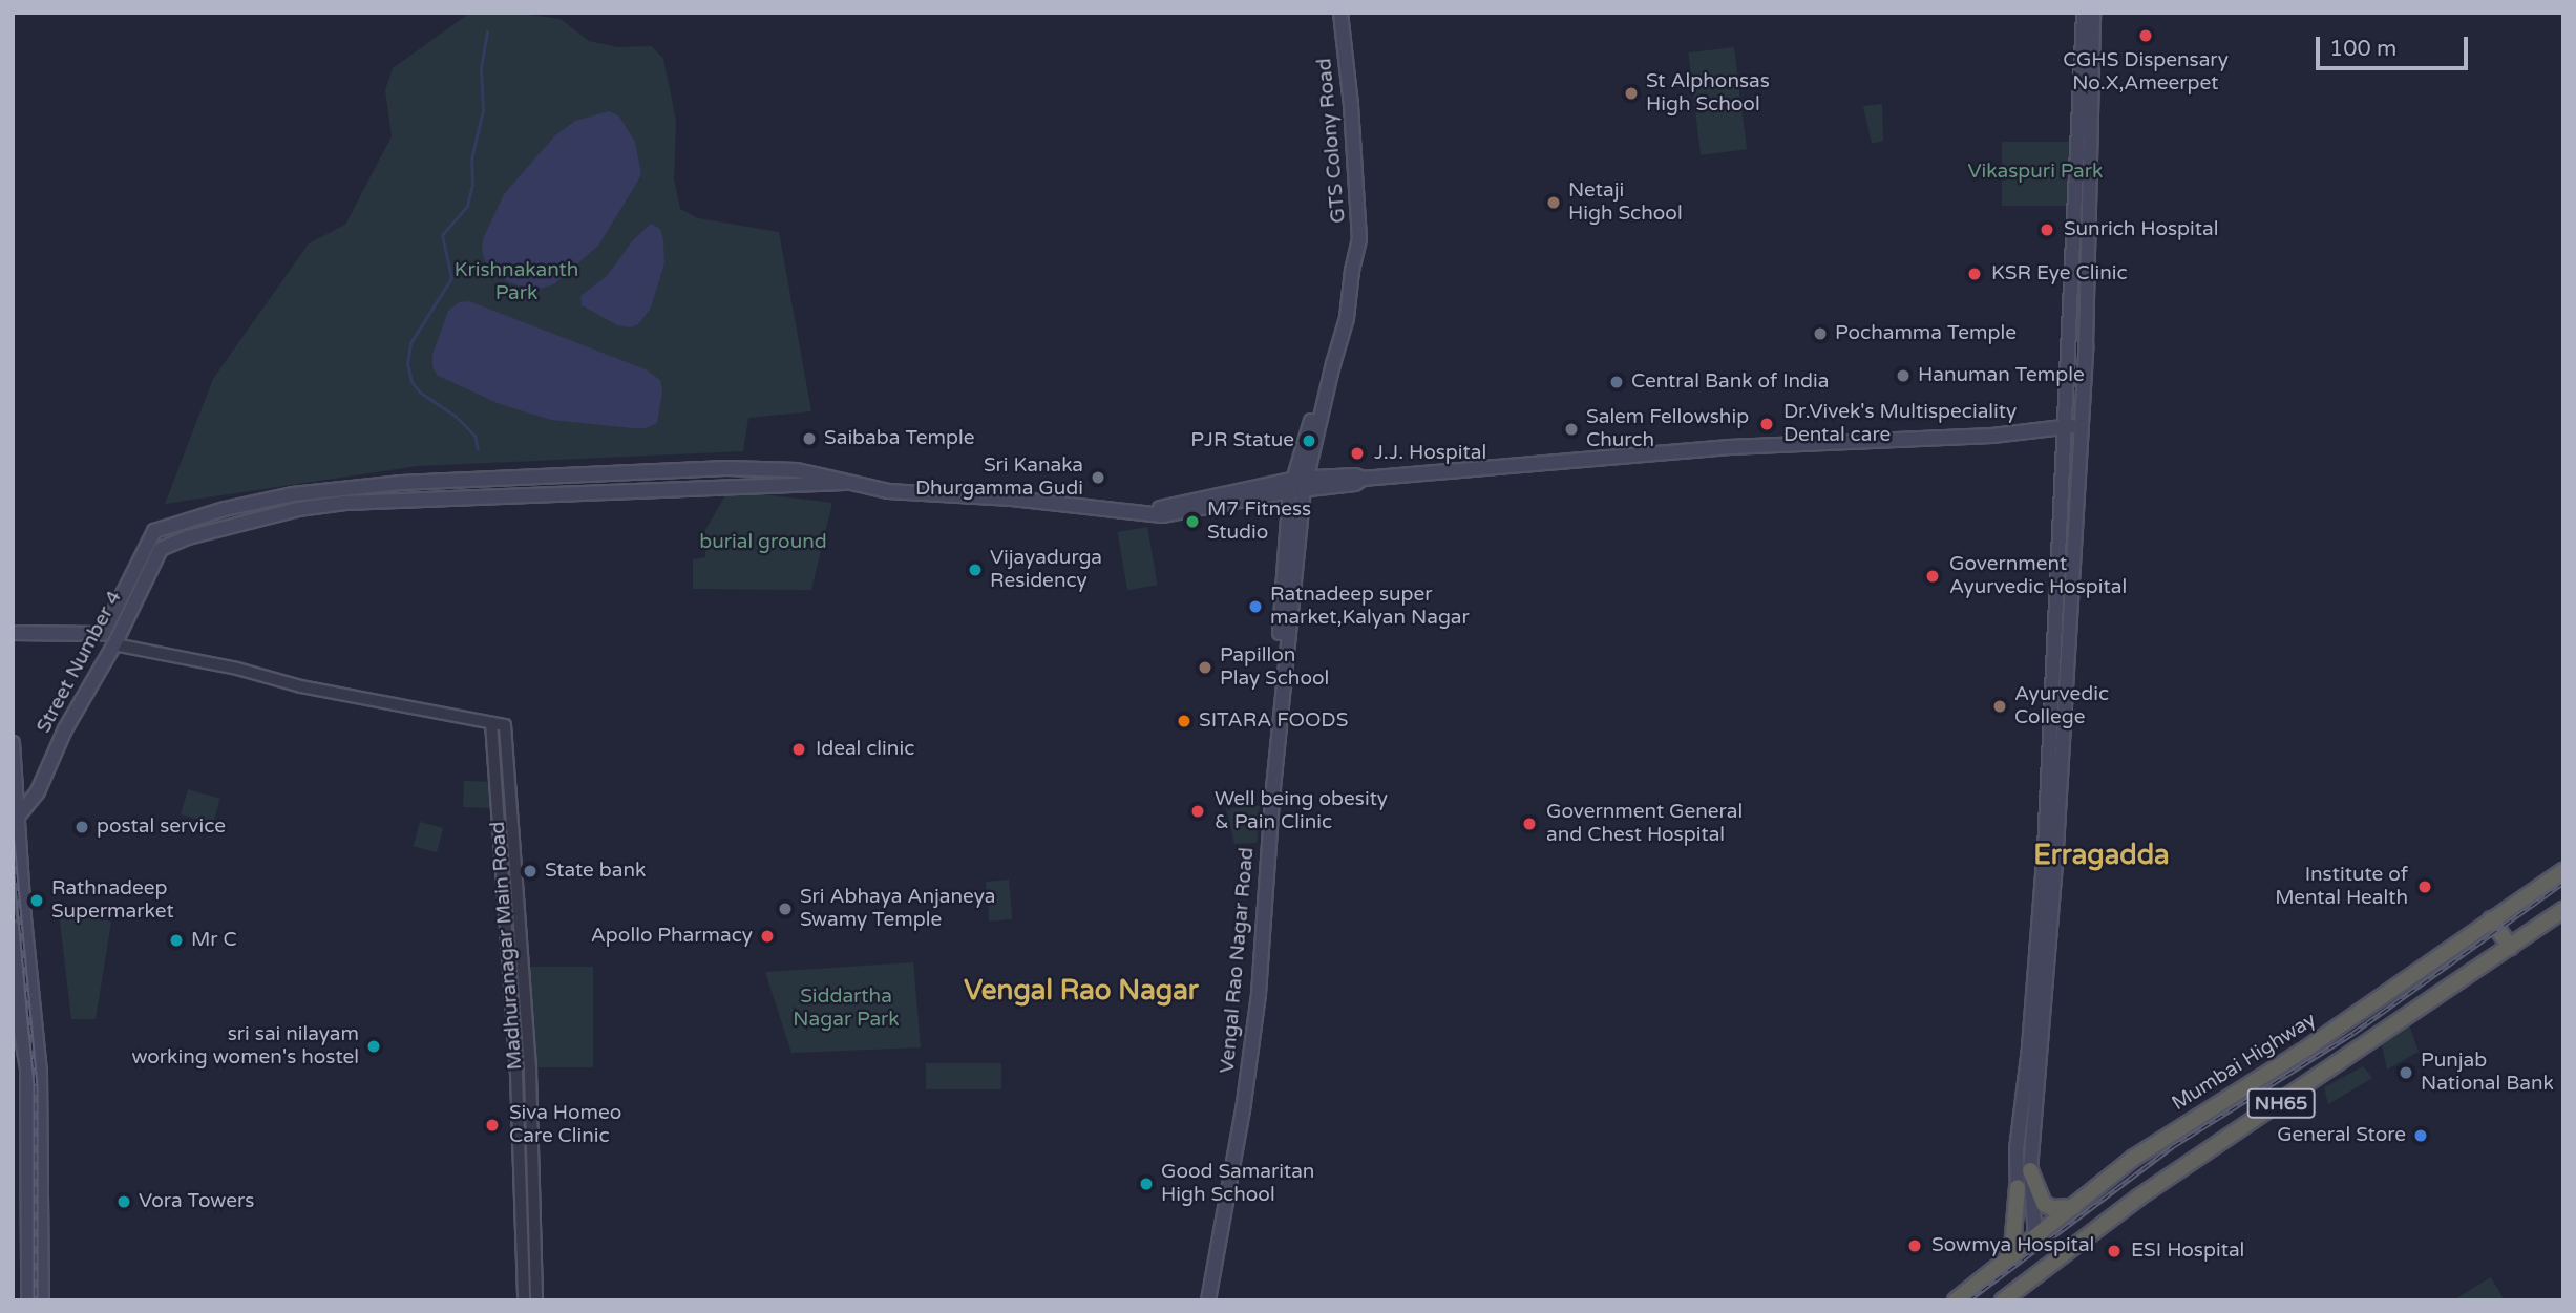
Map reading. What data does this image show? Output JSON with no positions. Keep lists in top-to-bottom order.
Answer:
{
  "streets": {
    "highway": ["Mumbai Highway", "NH65"],
    "main road": ["GTS Colony Road", "Street Number 4", "Vengal Rao Nagar Road"],
    "street": ["Madhuranagar Main Road"]
  },
  "crossings": [
    ["GTS Colony Road", "Vengal Rao Nagar Road"]
  ],
  "districts": ["Erragadda", "Vengal Rao Nagar"],
  "parks": [
    "Vikaspuri Park",
    "Krishnakanth Park",
    "burial ground",
    "Siddartha Nagar Park"
  ],
  "places": [
    "CGHS Dispensary No.X,Ameerpet",
    "St Alphonsas High School",
    "Netaji High School",
    "Sunrich Hospital",
    "KSR Eye Clinic",
    "Pochamma Temple",
    "Hanuman Temple",
    "Central Bank of India",
    "Dr.Vivek's Multispeciality Dental care",
    "Salem Fellowship Church",
    "Saibaba Temple",
    "PJR Statue",
    "J.J. Hospital",
    "Sri Kanaka Dhurgamma Gudi",
    "M7 Fitness Studio",
    "Vijayadurga Residency",
    "Government Ayurvedic Hospital",
    "Ratnadeep super market,Kalyan Nagar",
    "Papillon Play School",
    "Ayurvedic College",
    "SITARA FOODS",
    "Ideal clinic",
    "Well being obesity & Pain Clinic",
    "Government General and Chest Hospital",
    "postal service",
    "State bank",
    "Institute of Mental Health",
    "Rathnadeep Supermarket",
    "Sri Abhaya Anjaneya Swamy Temple",
    "Apollo Pharmacy",
    "Mr C",
    "sri sai nilayam working women's hostel",
    "Punjab National Bank",
    "Siva Homeo Care Clinic",
    "General Store",
    "Good Samaritan High School",
    "Vora Towers",
    "Sowmya Hospital",
    "ESI Hospital"
  ],
  "scale_bar": "100 m"
}
